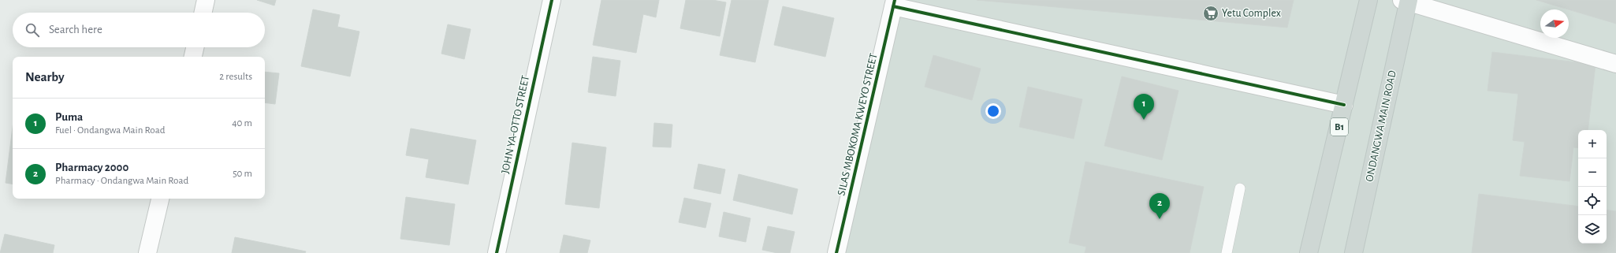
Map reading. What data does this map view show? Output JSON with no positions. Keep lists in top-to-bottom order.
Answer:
{
  "streets": {
    "main road": ["ONDANGWA MAIN ROAD", "B1"],
    "street": ["JOHN YA-OTTO STREET", "SILAS MBOKOMA KWEYO STREET"]
  },
  "places": {
    "supermarket": ["Yetu Complex"]
  },
  "north": "right",
  "page": {
    "search": "Search here",
    "heading": ["Nearby", "2 results"],
    "pins": ["1", "2"],
    "list": [
      {
        "mark": "1",
        "name": "Puma",
        "note": "Fuel · Ondangwa Main Road",
        "value": "40 m"
      },
      {
        "mark": "2",
        "name": "Pharmacy 2000",
        "note": "Pharmacy · Ondangwa Main Road",
        "value": "50 m"
      }
    ],
    "map_buttons": ["+", "−"]
  }
}
